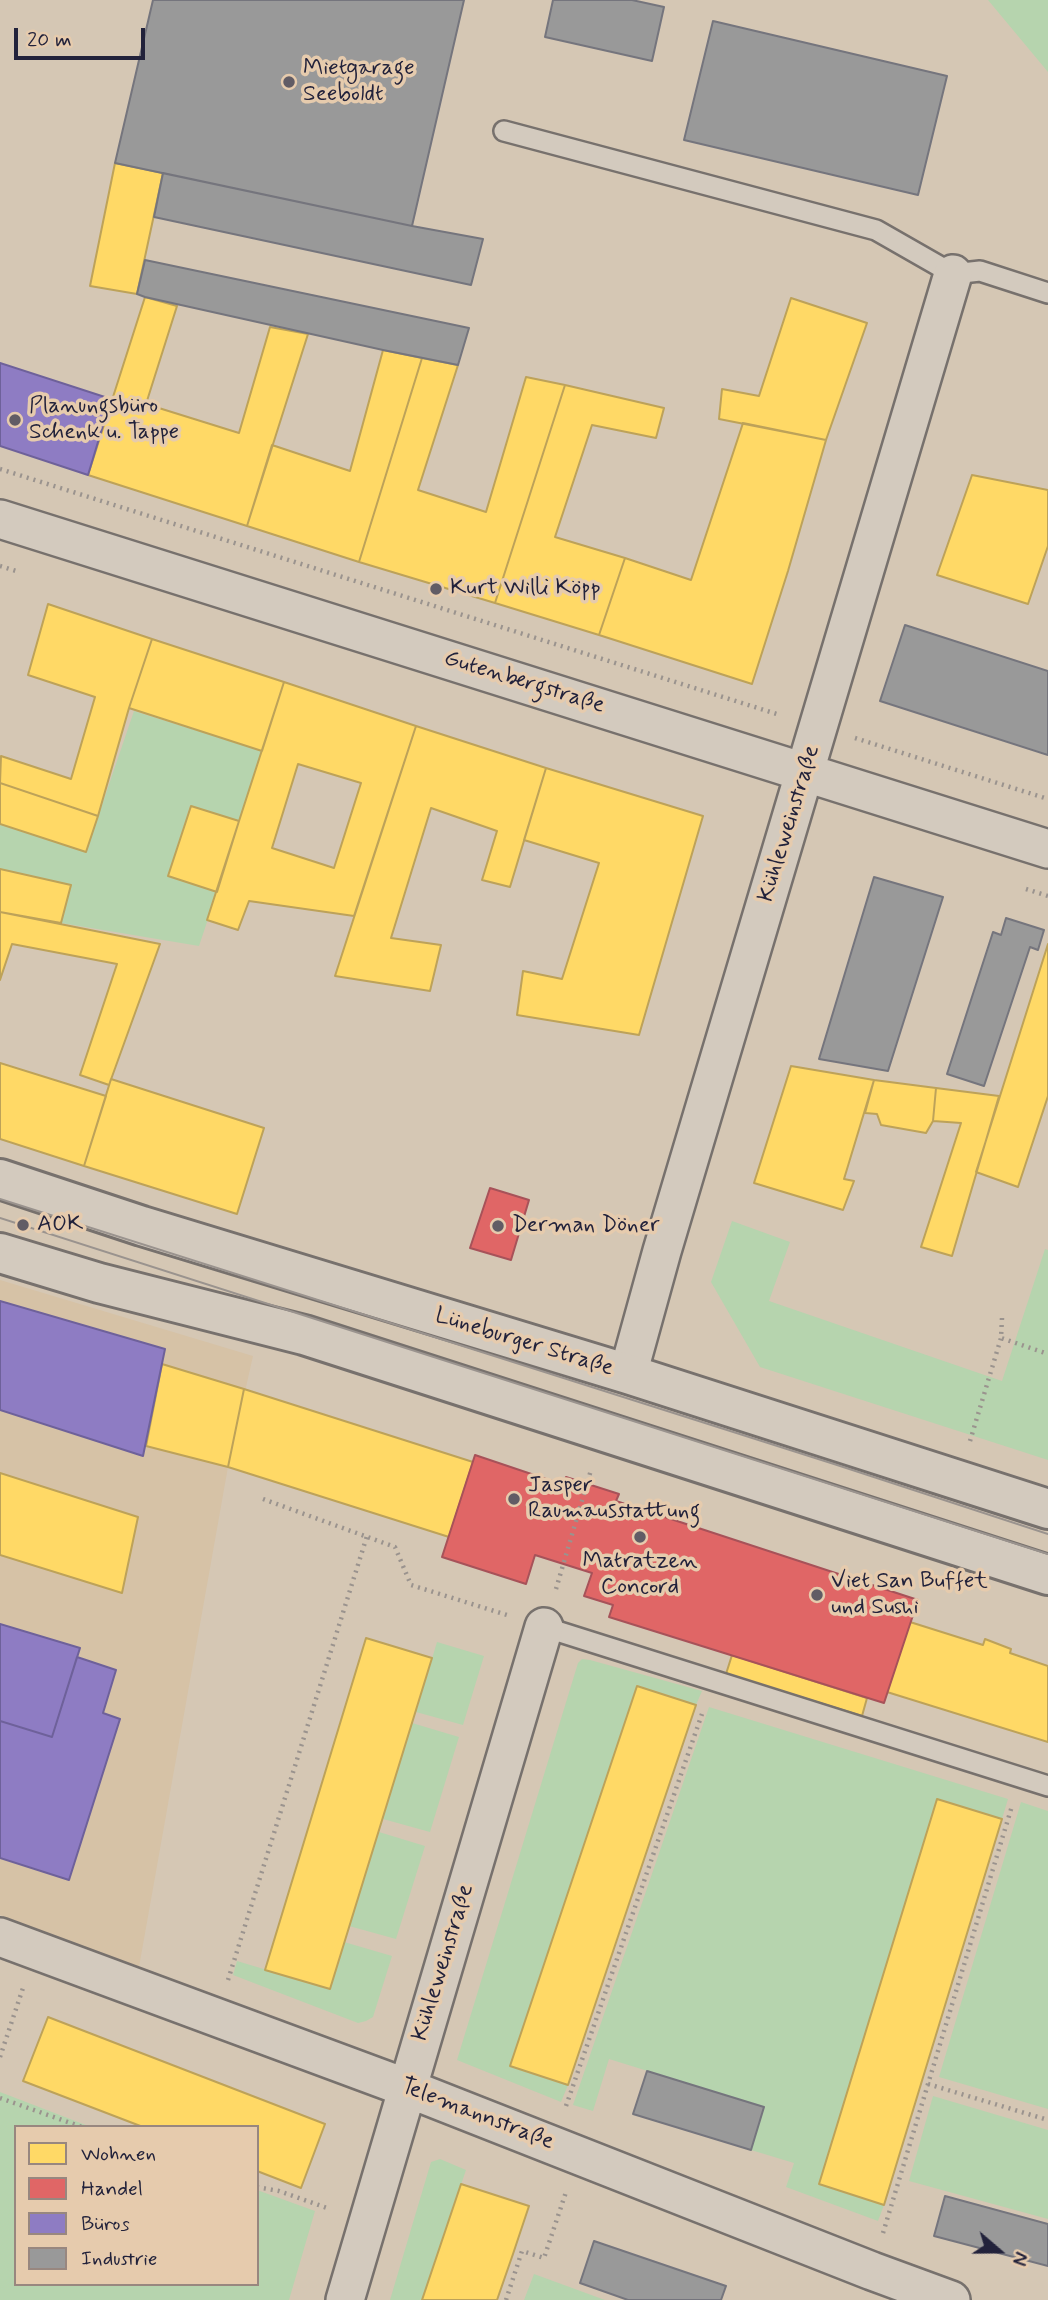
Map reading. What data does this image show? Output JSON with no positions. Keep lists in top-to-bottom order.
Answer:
{
  "streets": {
    "main road": ["Lüneburger Straße"],
    "street": ["Gutenbergstraße", "Kühleweinstraße", "Telemannstraße"]
  },
  "crossings": [
    ["Gutenbergstraße", "Kühleweinstraße"],
    ["Kühleweinstraße", "Lüneburger Straße"],
    ["Kühleweinstraße", "Telemannstraße"]
  ],
  "places": [
    "Mietgarage Seeboldt",
    "Planungsbüro Schenk u. Tappe",
    "Kurt Willi Köpp",
    "AOK",
    "Derman Döner",
    "Jasper Raumausstattung",
    "Matratzen Concord",
    "Viet San Buffet und Sushi"
  ],
  "legend": [
    "Wohnen",
    "Handel",
    "Büros",
    "Industrie"
  ],
  "scale_bar": "20 m",
  "north": "right"
}
